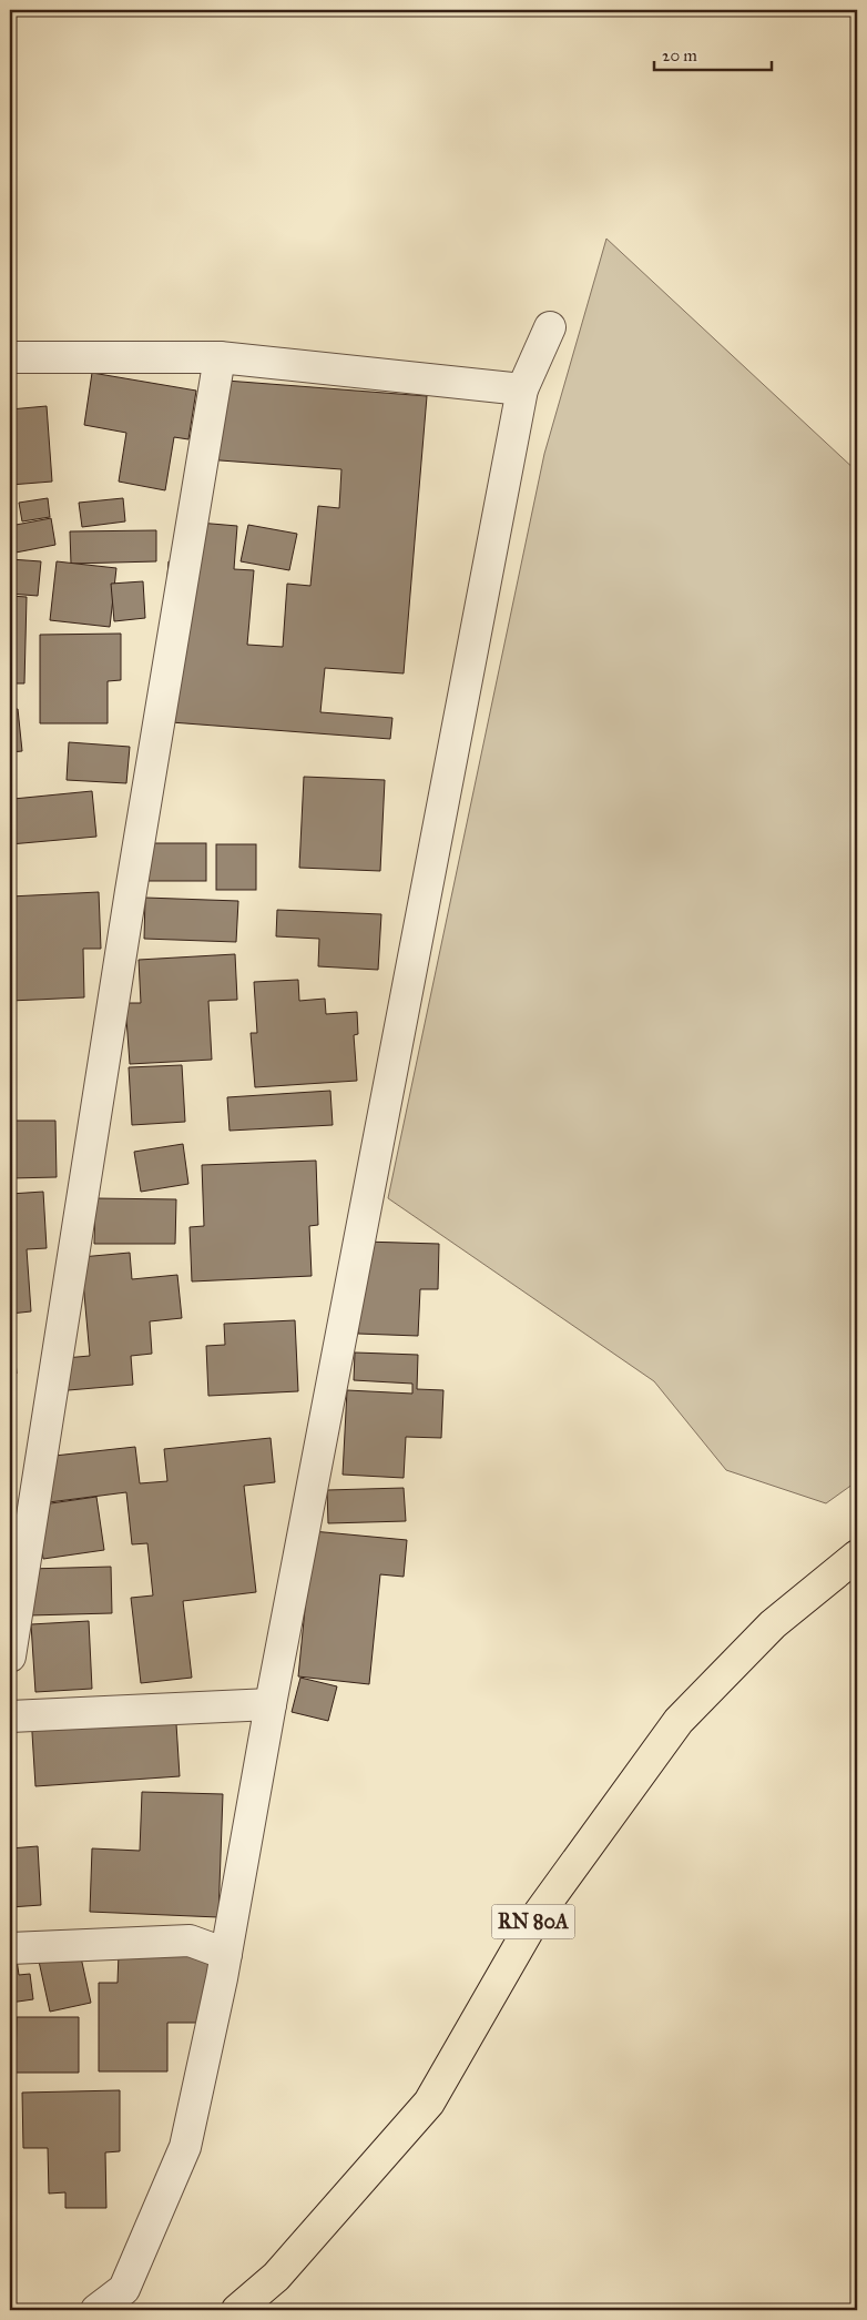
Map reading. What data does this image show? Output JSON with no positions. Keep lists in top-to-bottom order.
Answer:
{
  "streets": {
    "main road": ["RN 80A"]
  },
  "scale_bar": "20 m"
}
